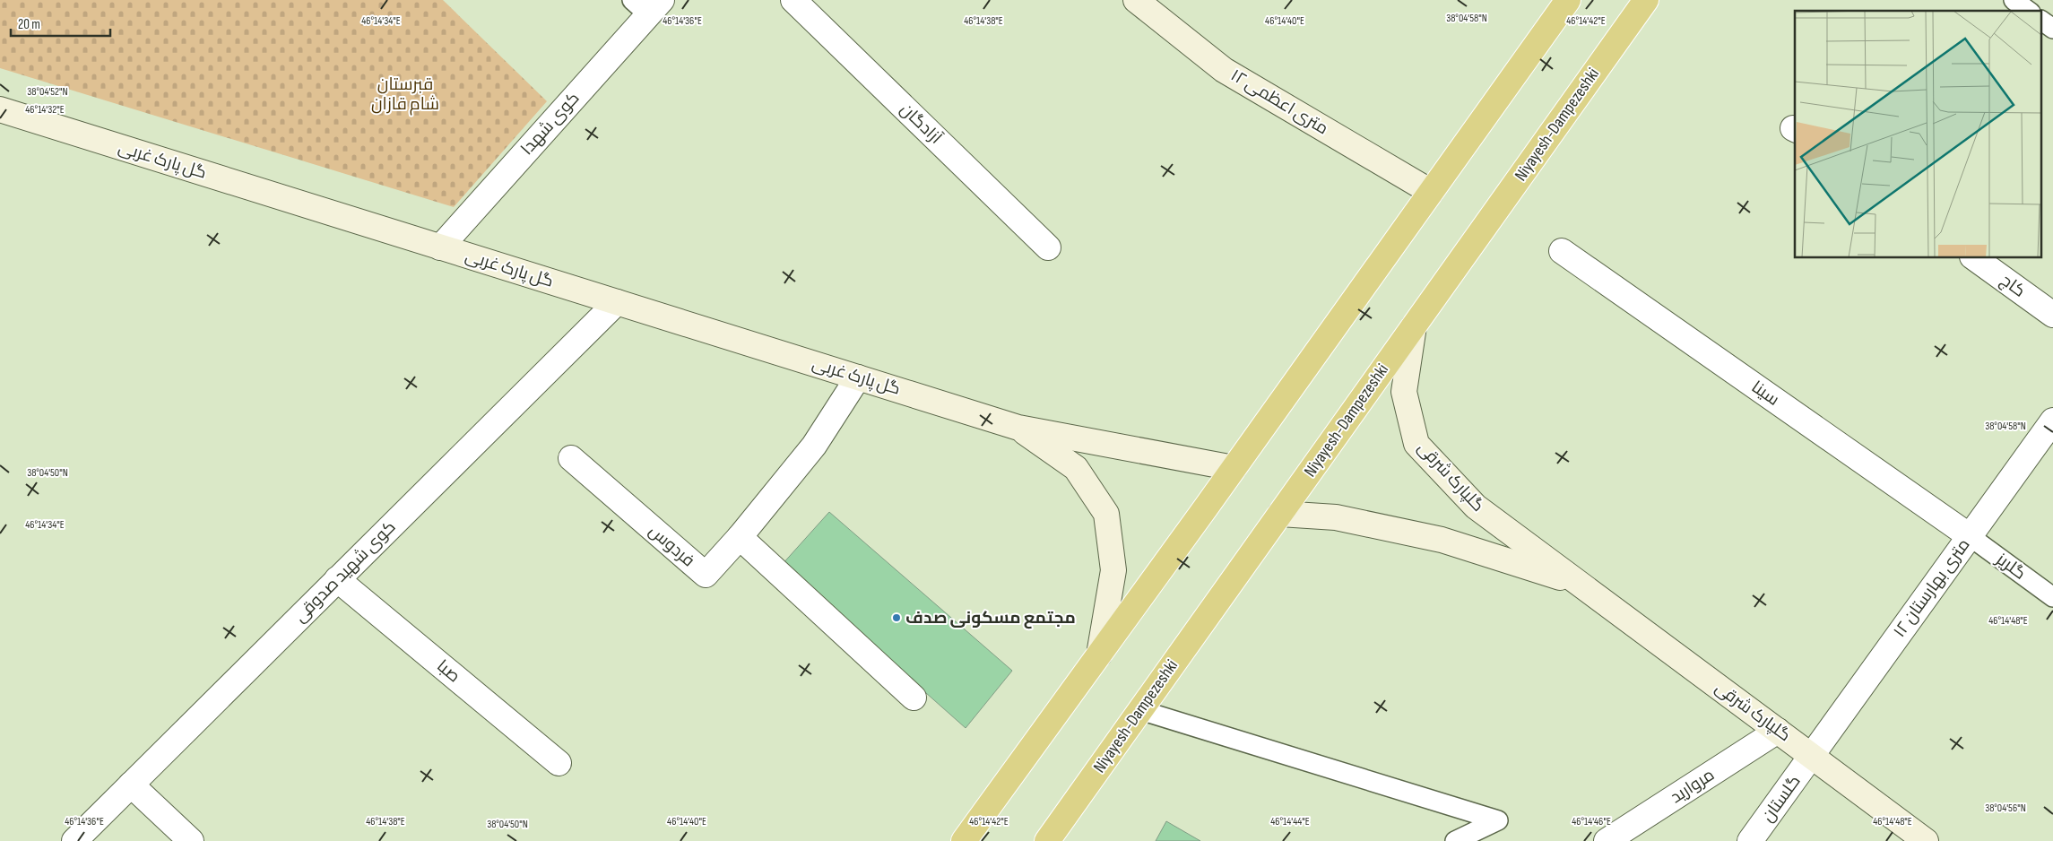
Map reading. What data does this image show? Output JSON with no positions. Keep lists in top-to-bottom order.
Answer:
{
  "streets": {
    "highway": ["Niyayesh-Dampezeshki"],
    "main road": ["۱۲ متری اعظمی", "گل پارک غربی", "گلپارک شرقی"],
    "street": [
      "کوی شهدا",
      "آزادگان",
      "کاج",
      "سینا",
      "فردوس",
      "کوی شهید صدوقی",
      "۱۲ متری بهارستان",
      "صبا",
      "مروارید",
      "گلستان"
    ],
    "lane": ["گلریز"]
  },
  "crossings": [
    ["کوی شهدا", "گل پارک غربی"],
    ["Niyayesh-Dampezeshki", "گلپارک شرقی"],
    ["گل پارک غربی", "فردوس"],
    ["گل پارک غربی", "کوی شهید صدوقی"],
    ["سینا", "گلریز"],
    ["سینا", "۱۲ متری بهارستان"],
    ["گلپارک شرقی", "۱۲ متری بهارستان"],
    ["گلپارک شرقی", "مروارید"],
    ["گلپارک شرقی", "گلستان"],
    ["گلریز", "۱۲ متری بهارستان"],
    ["کوی شهید صدوقی", "صبا"],
    ["۱۲ متری بهارستان", "گلستان"]
  ],
  "parks": ["قبرستان شام قازان"],
  "places": ["مجتمع مسکونی صدف"],
  "scale_bar": "20 m",
  "coordinates": [
    "38°04'58\"N",
    "46°14'34\"E",
    "46°14'36\"E",
    "46°14'38\"E",
    "46°14'40\"E",
    "46°14'42\"E",
    "38°04'52\"N",
    "46°14'32\"E",
    "38°04'50\"N",
    "46°14'48\"E",
    "38°04'56\"N",
    "46°14'44\"E",
    "46°14'46\"E"
  ]
}
